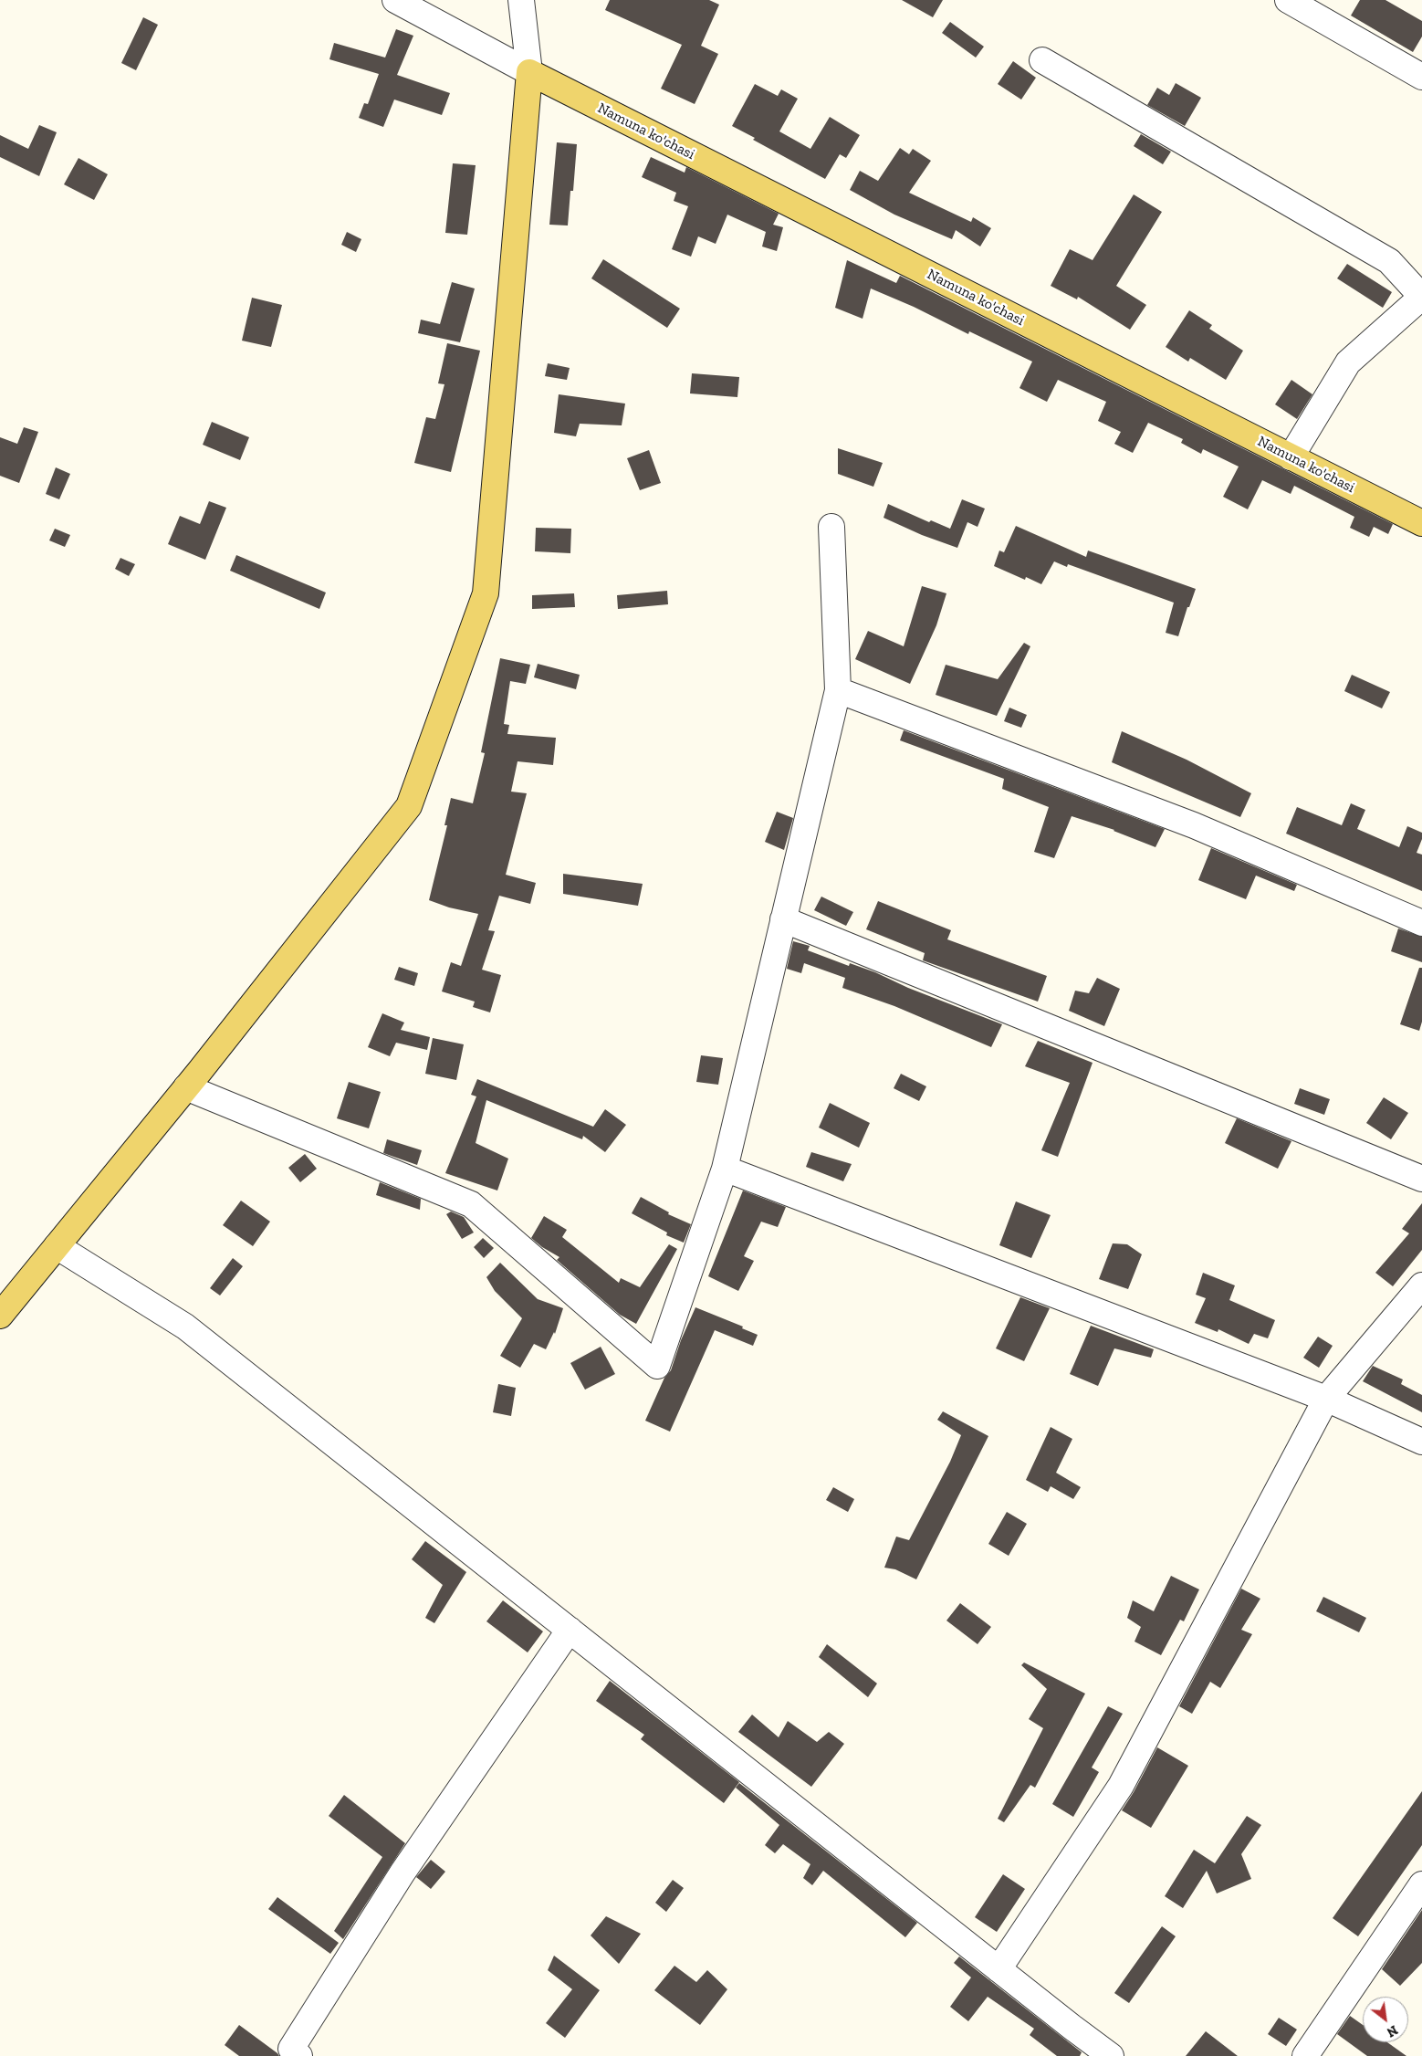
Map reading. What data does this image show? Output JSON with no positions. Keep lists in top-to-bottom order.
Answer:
{
  "streets": {
    "main road": ["Namuna ko'chasi"]
  },
  "north": "bottom right"
}
